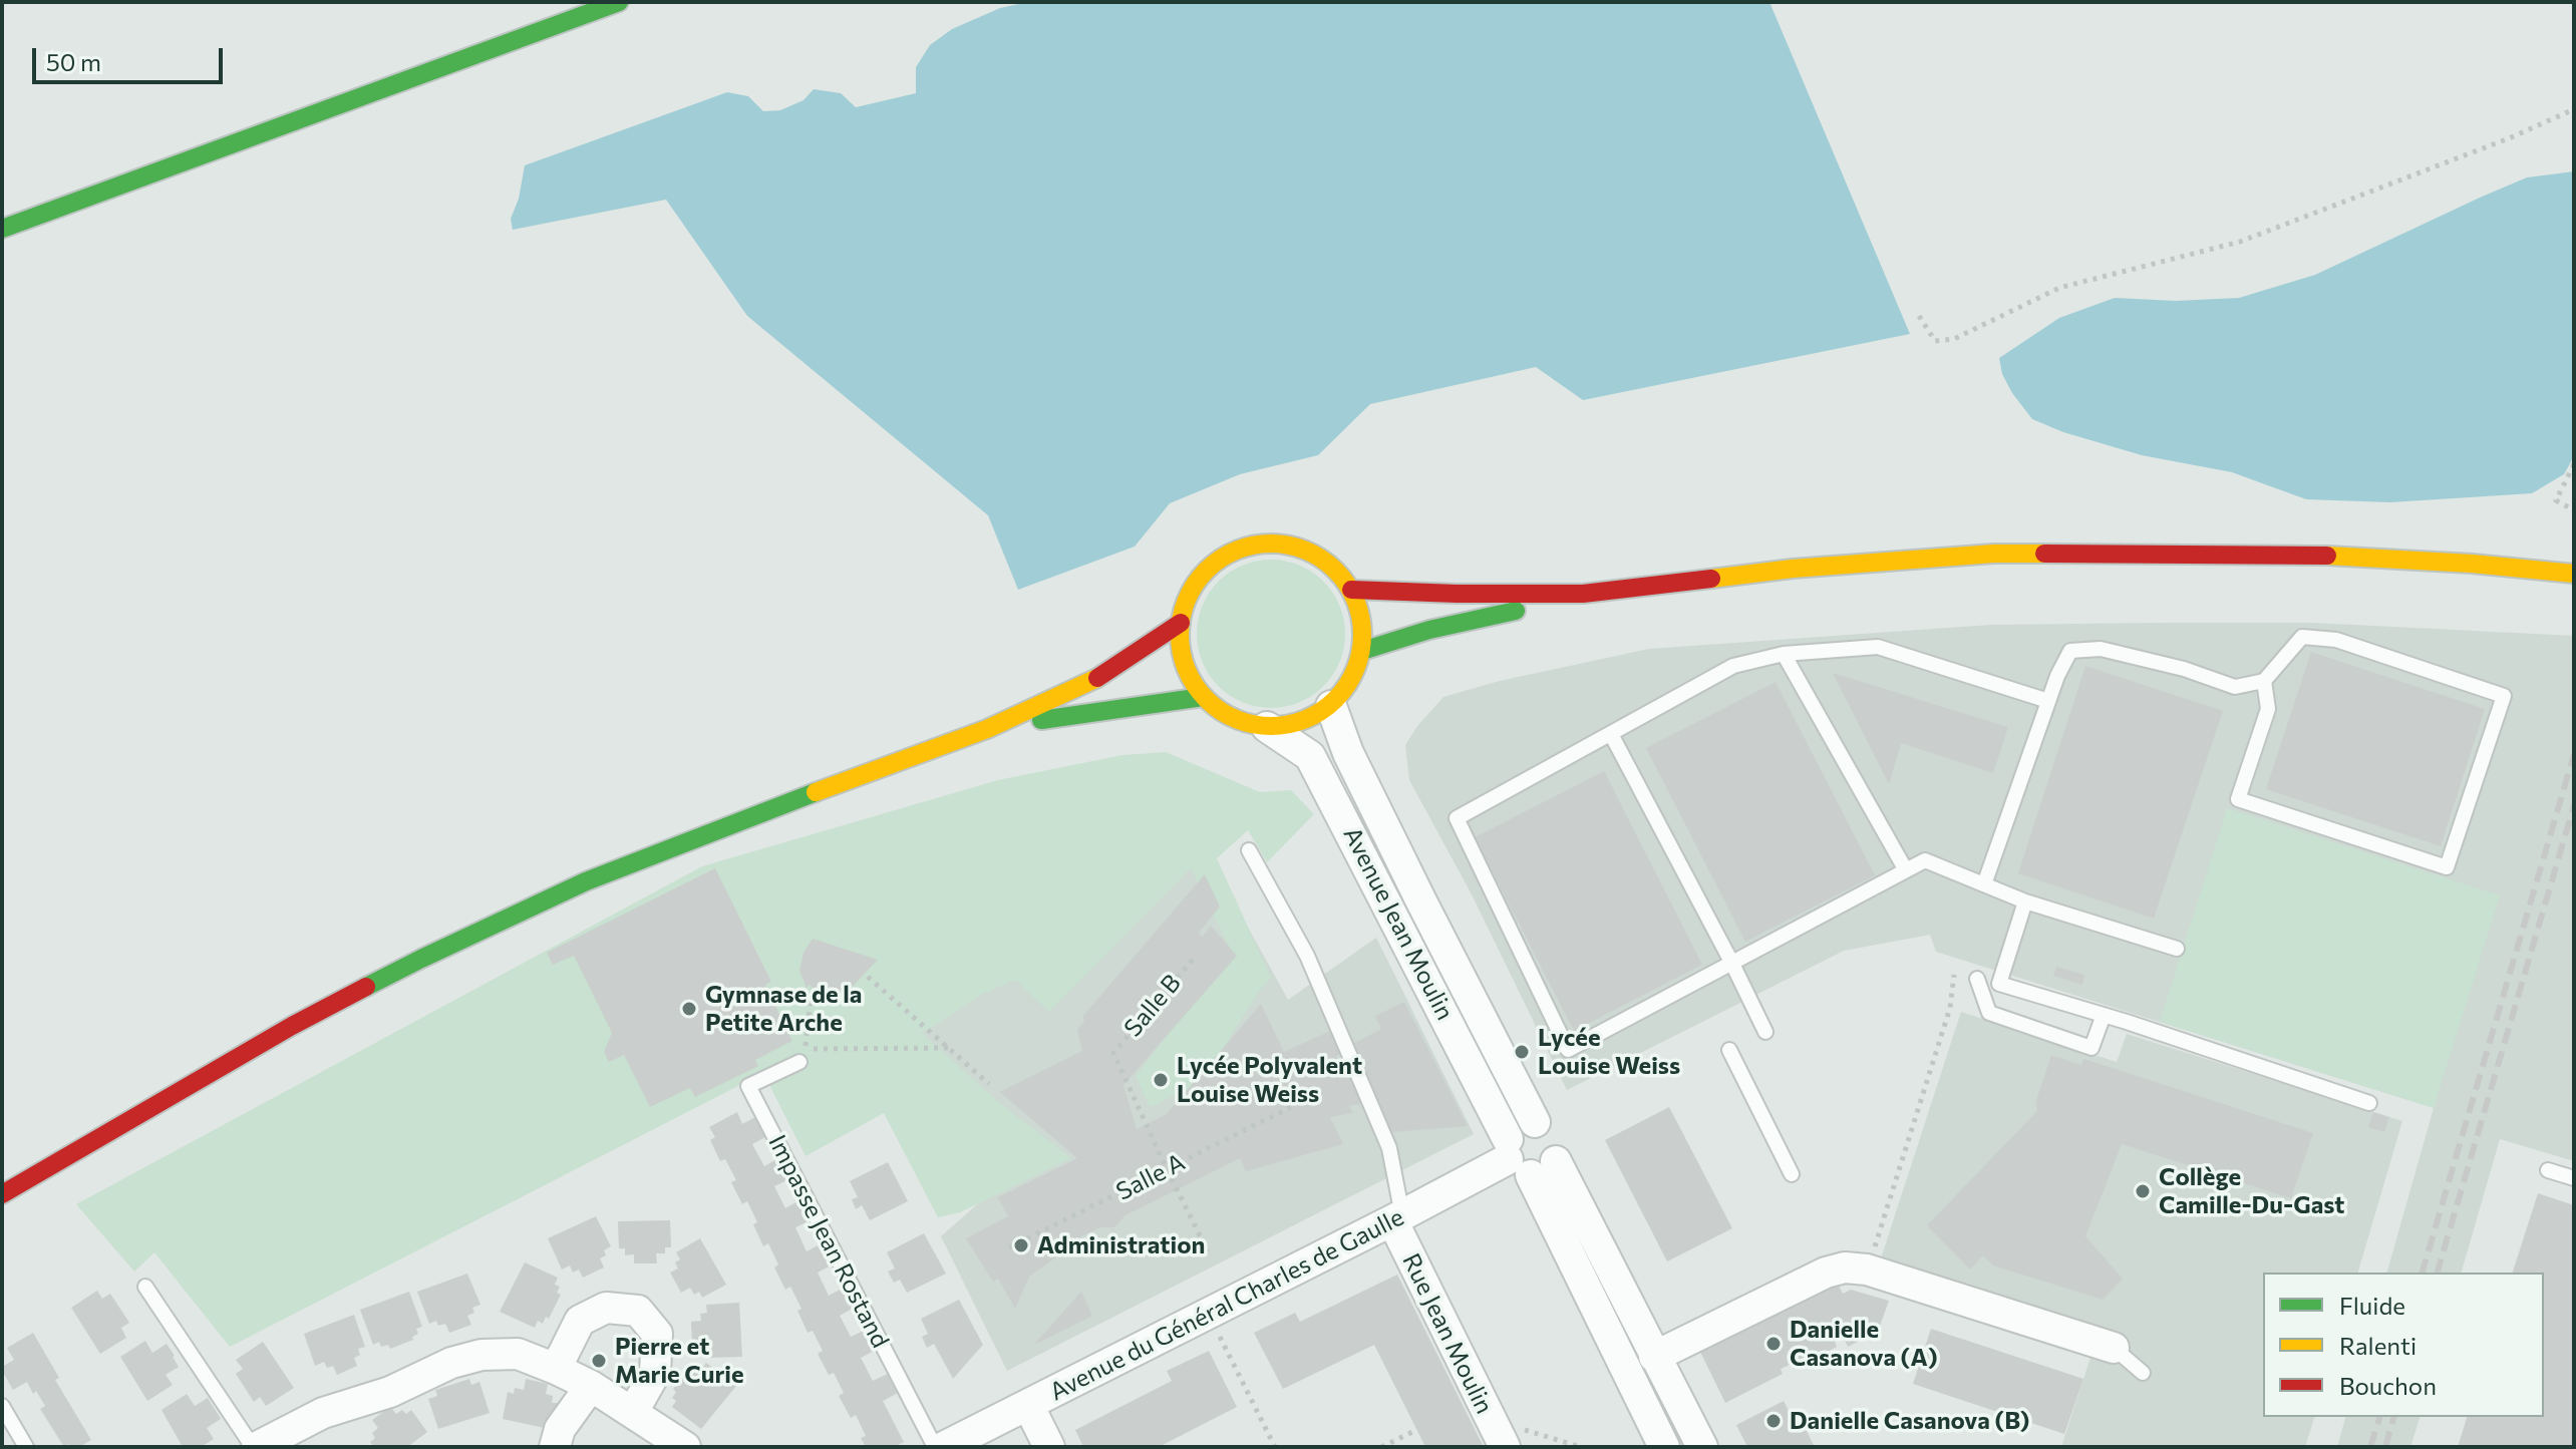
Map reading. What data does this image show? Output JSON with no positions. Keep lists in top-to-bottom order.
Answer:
{
  "streets": {
    "street": ["Avenue Jean Moulin", "Avenue du Général Charles de Gaulle", "Rue Jean Moulin"],
    "lane": ["Impasse Jean Rostand"],
    "path": ["Salle B", "Salle A"]
  },
  "crossings": [
    ["Avenue Jean Moulin", "Avenue du Général Charles de Gaulle"],
    ["Salle B", "Salle A"],
    ["Avenue du Général Charles de Gaulle", "Rue Jean Moulin"]
  ],
  "places": [
    "Gymnase de la Petite Arche",
    "Lycée Louise Weiss",
    "Lycée Polyvalent Louise Weiss",
    "Collège Camille-Du-Gast",
    "Administration",
    "Danielle Casanova (A)",
    "Pierre et Marie Curie",
    "Danielle Casanova (B)"
  ],
  "legend": ["Fluide", "Ralenti", "Bouchon"],
  "scale_bar": "50 m"
}
